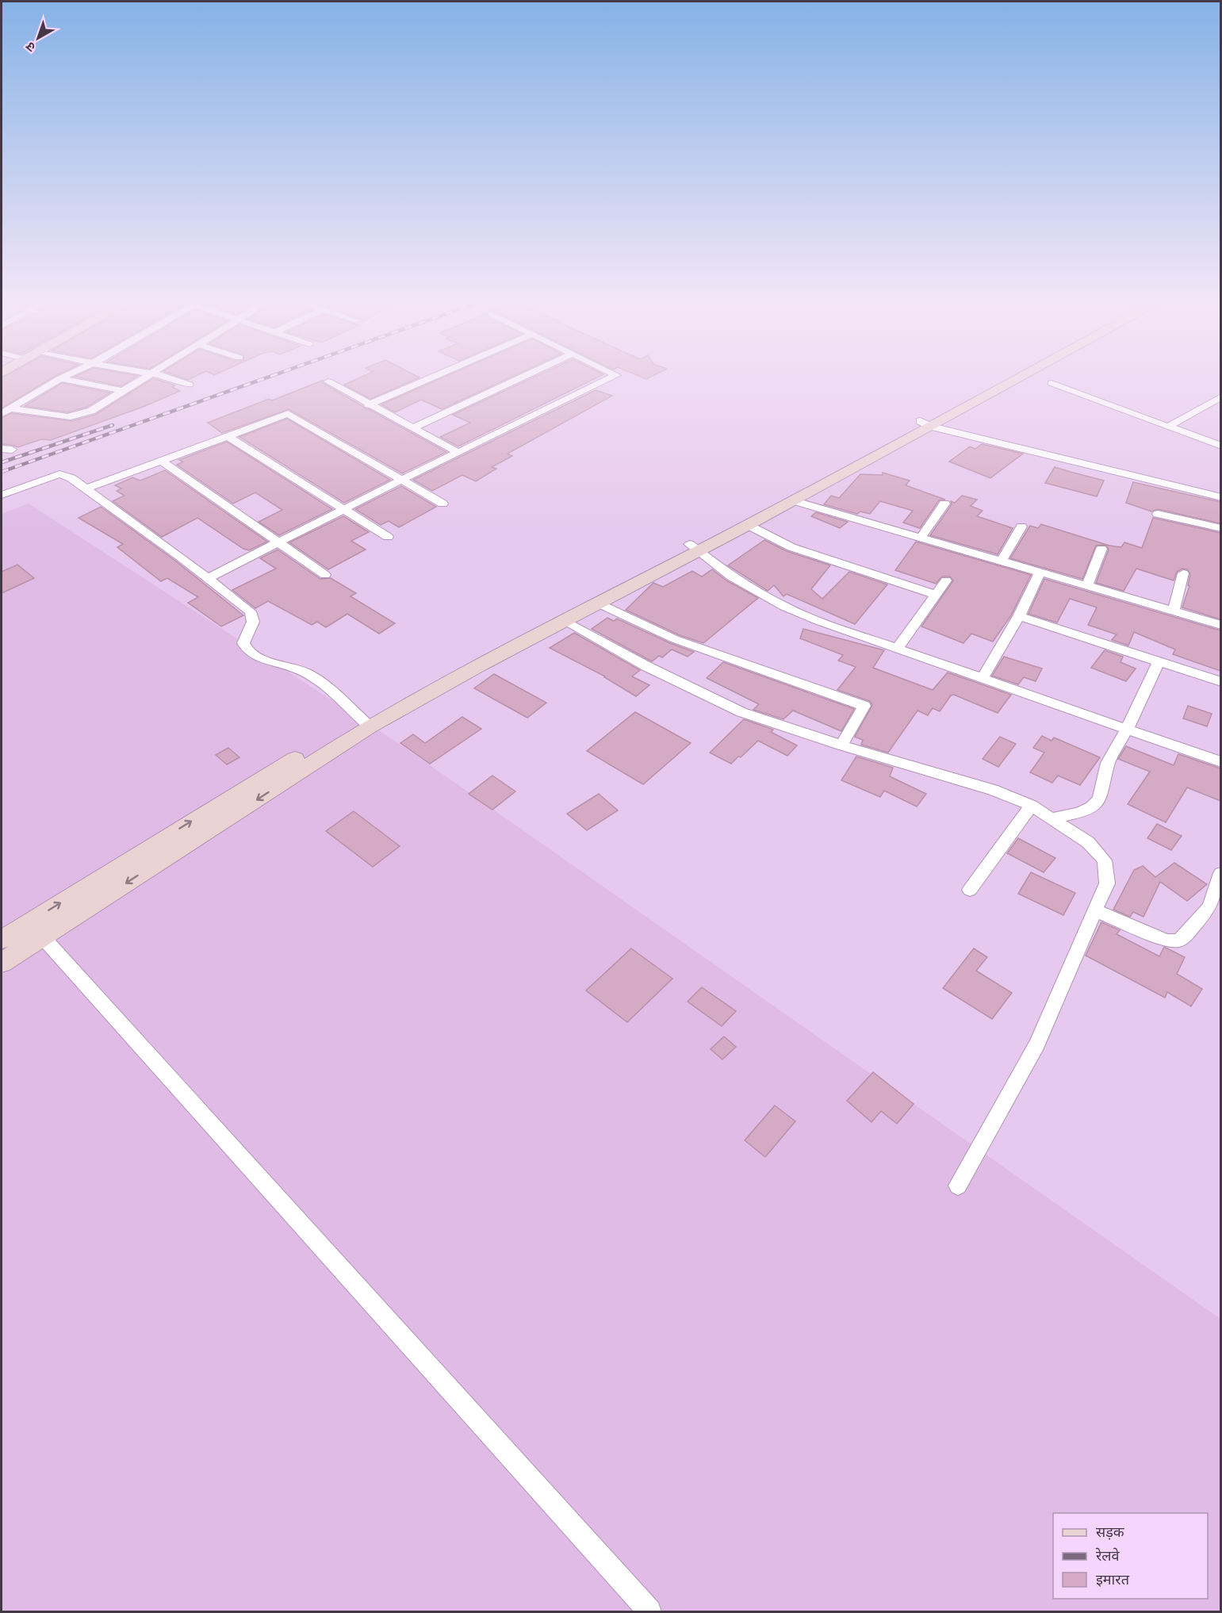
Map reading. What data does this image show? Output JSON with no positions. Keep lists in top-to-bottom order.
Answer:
{
  "legend": ["सड़क", "रेलवे", "इमारत"],
  "north": "bottom left"
}
